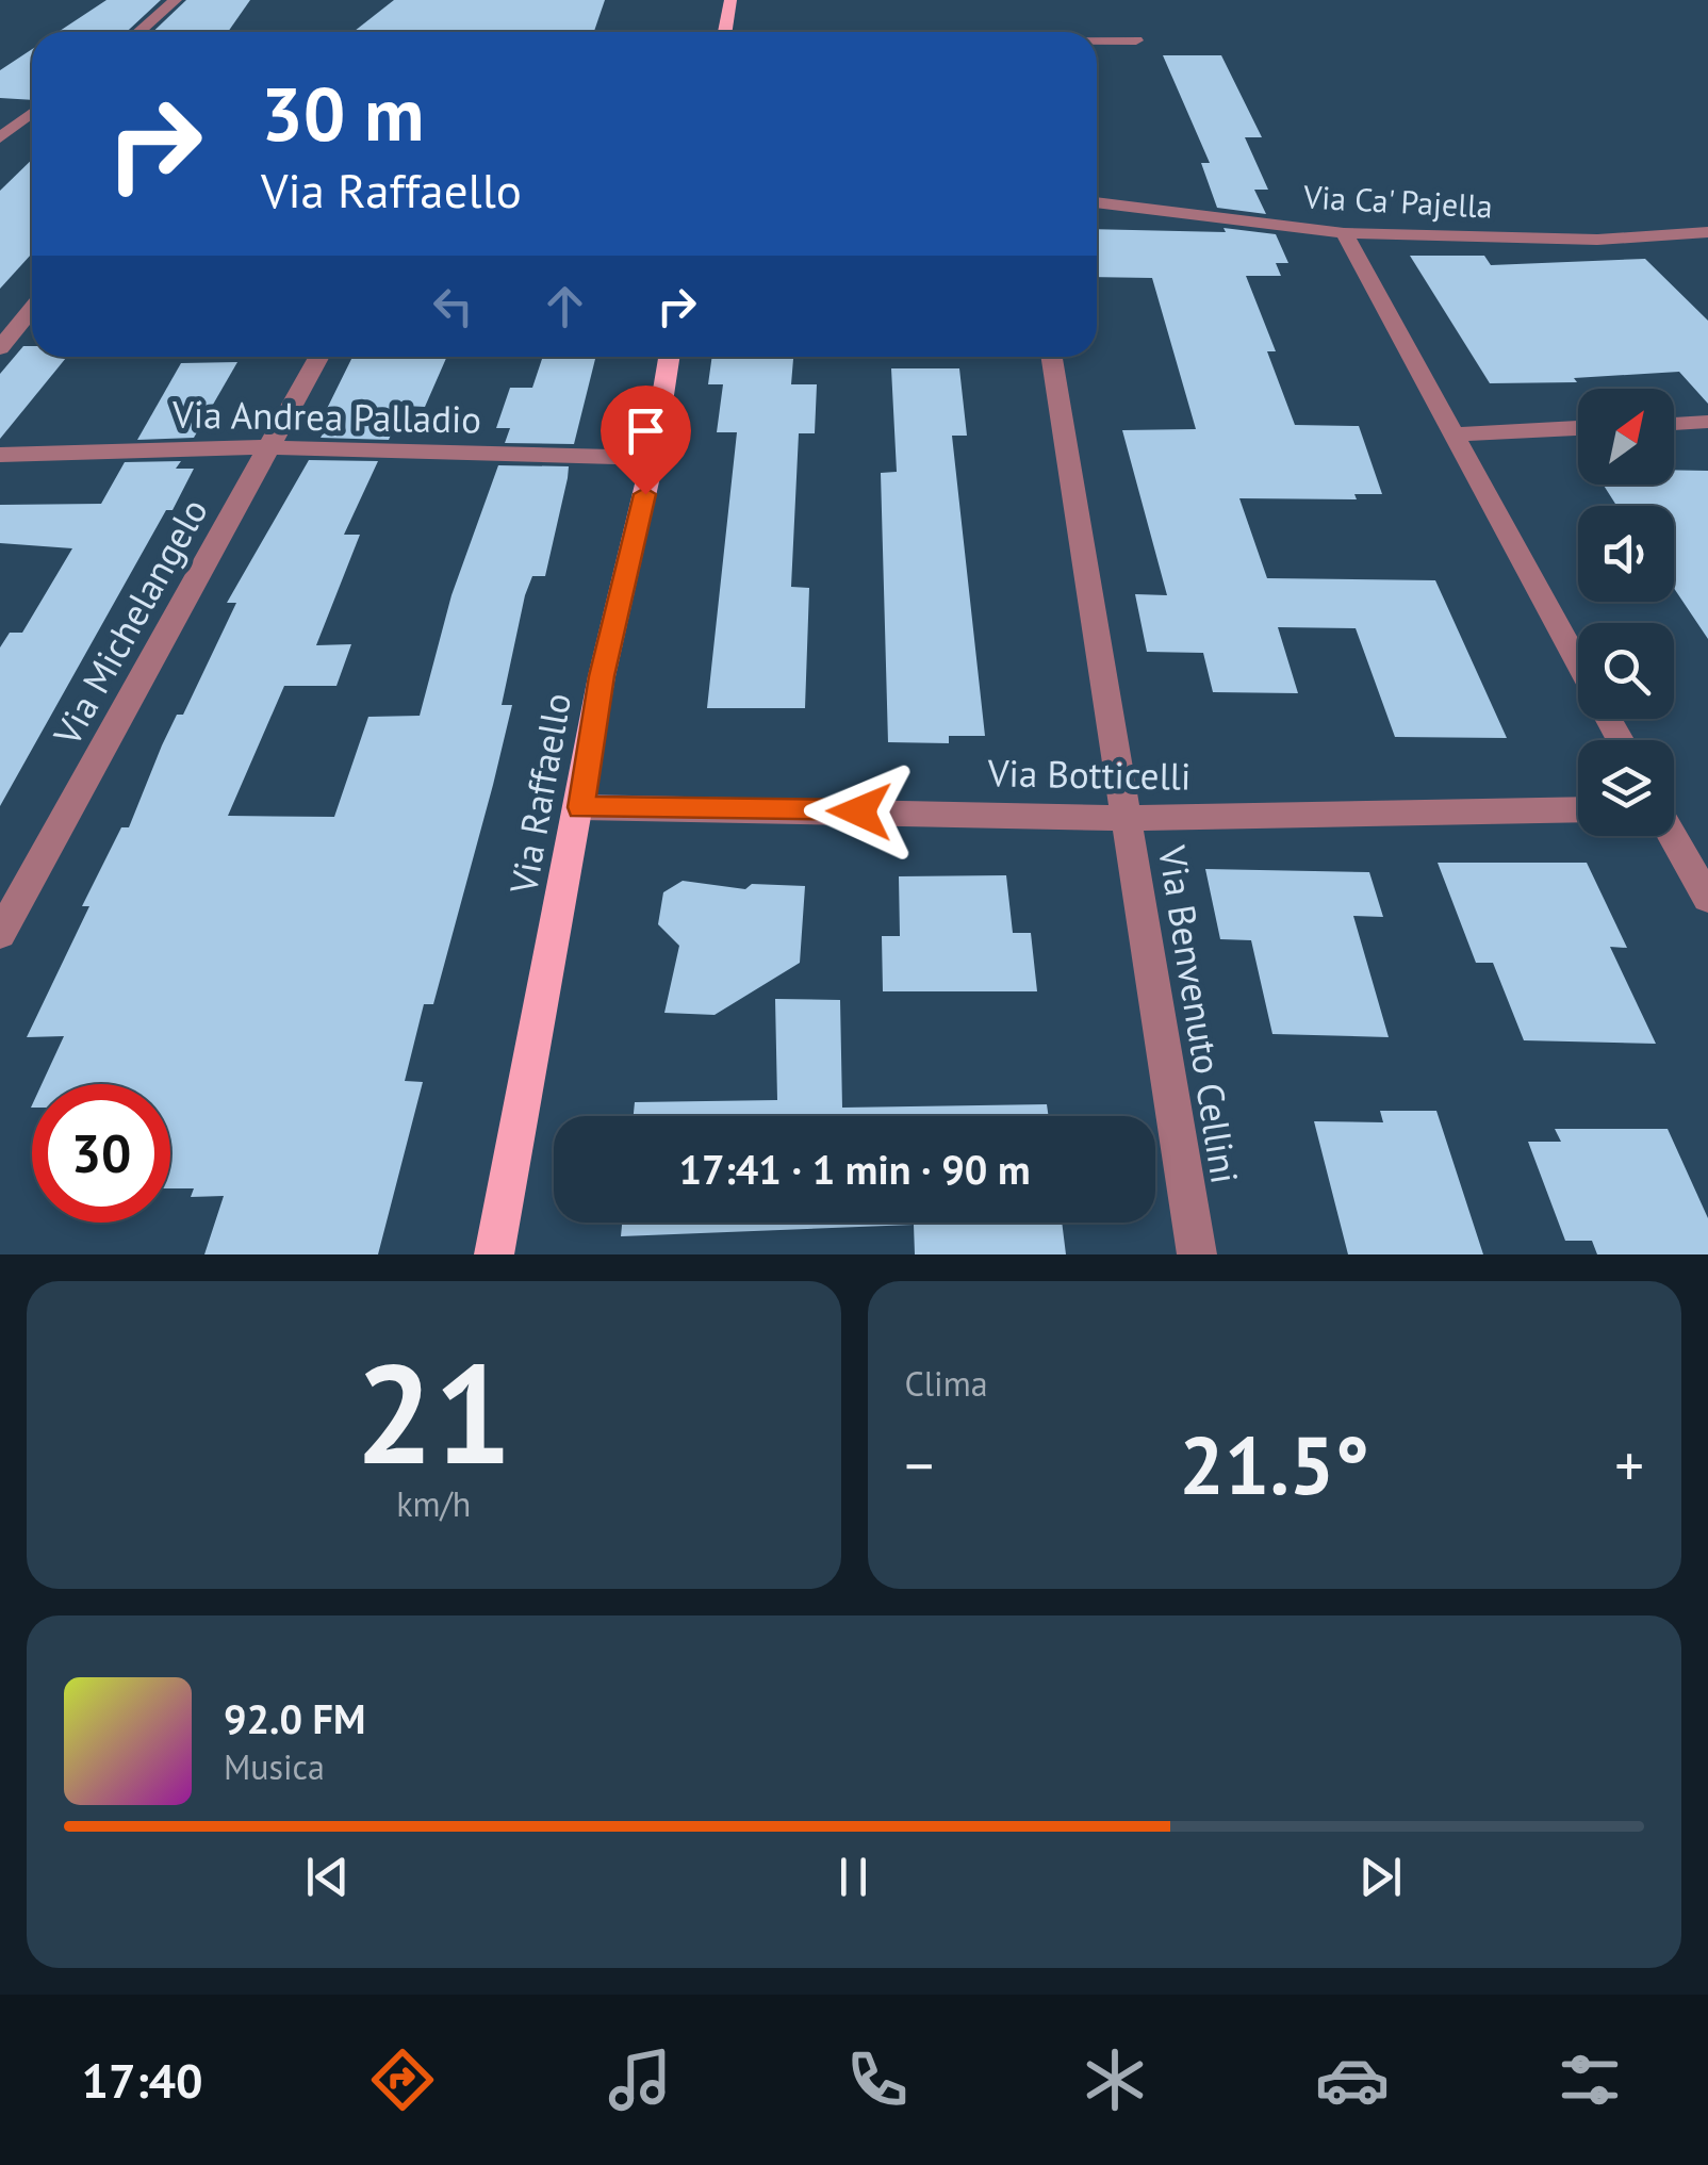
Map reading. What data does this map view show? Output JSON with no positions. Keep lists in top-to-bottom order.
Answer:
{
  "streets": {
    "main road": ["Via Raffaello"],
    "street": [
      "Via Ca' Pajella",
      "Via Andrea Palladio",
      "Via Michelangelo",
      "Via Botticelli",
      "Via Benvenuto Cellini"
    ]
  },
  "crossings": [
    ["Via Andrea Palladio", "Via Michelangelo"],
    ["Via Andrea Palladio", "Via Raffaello"],
    ["Via Botticelli", "Via Raffaello"],
    ["Via Botticelli", "Via Benvenuto Cellini"]
  ],
  "north": "top right",
  "page": {
    "turn": ["30 m", "Via Raffaello"],
    "limit": "30",
    "trip": "17:41 · 1 min · 90 m",
    "tile": [
      ["21", "km/h"],
      "Clima"
    ],
    "heat": ["−", "21.5°", "+"],
    "song": ["92.0 FM", "Musica"],
    "tabs": "17:40"
  }
}
